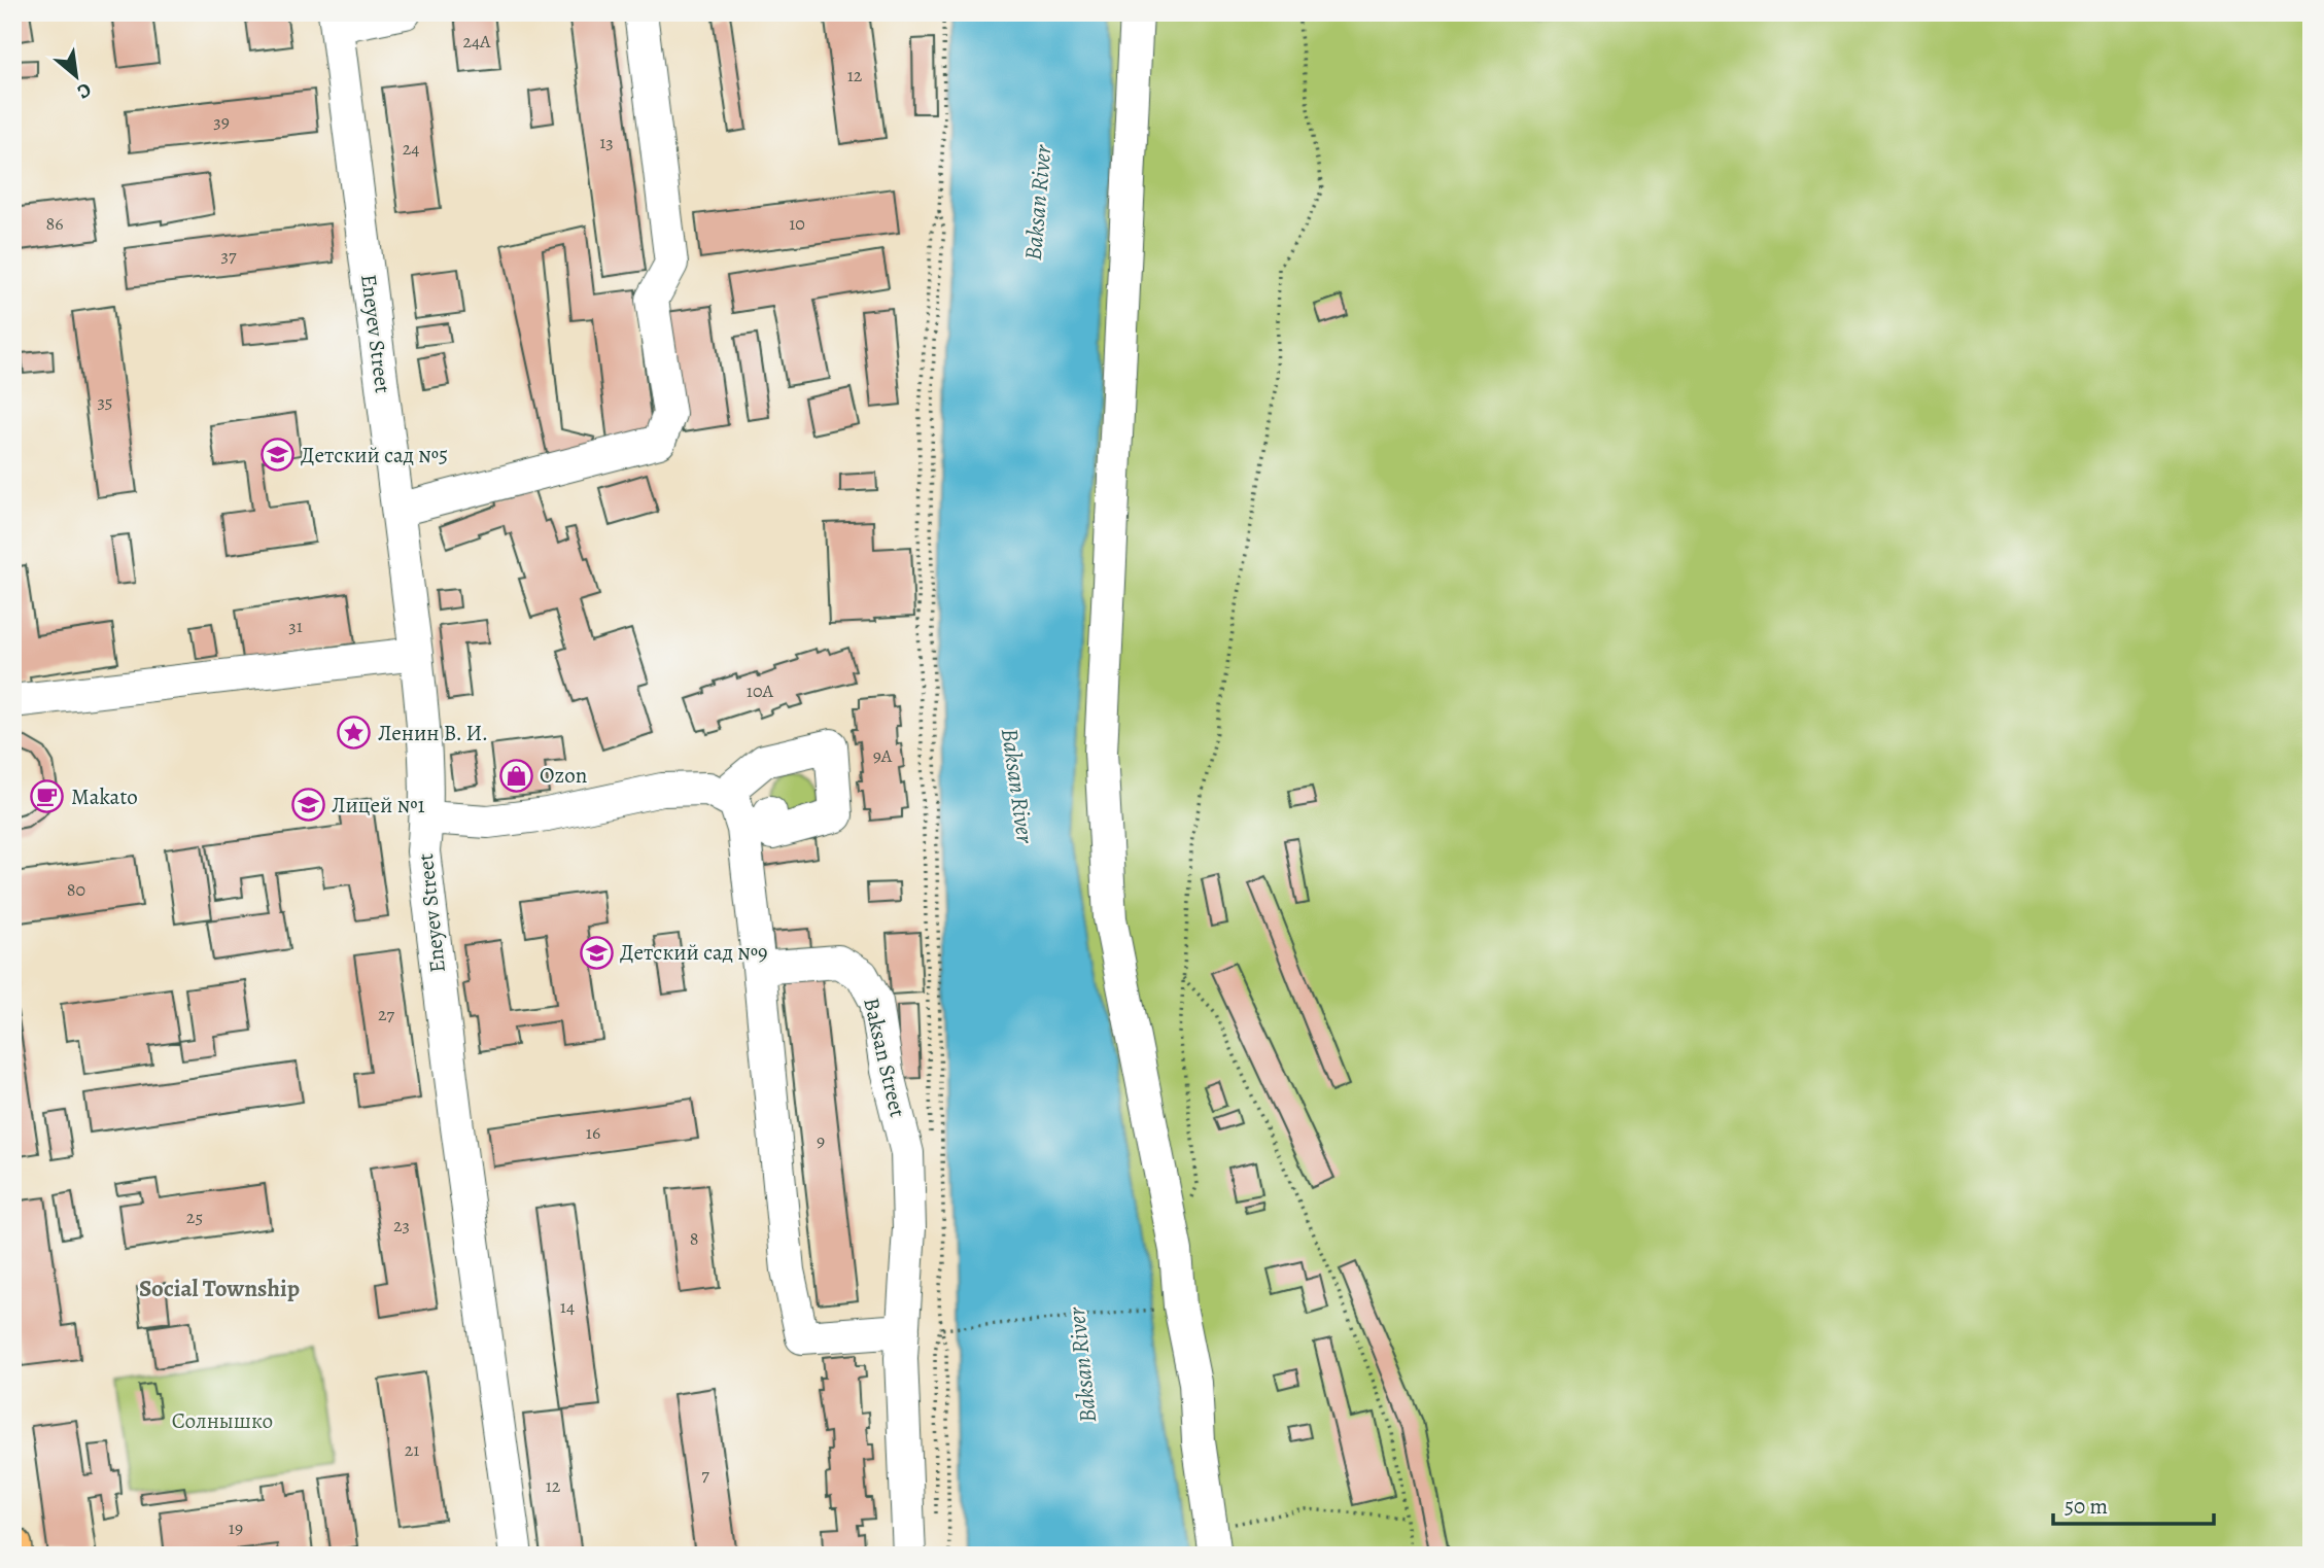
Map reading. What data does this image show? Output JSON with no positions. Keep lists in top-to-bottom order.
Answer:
{
  "streets": {
    "street": ["Eneyev Street", "Baksan Street"]
  },
  "districts": ["Social Township"],
  "water": ["Baksan River"],
  "parks": ["Солнышко"],
  "places": {
    "school or university": ["Детский сад №5", "Лицей №1", "Детский сад №9"],
    "place": ["Ленин В. И."],
    "shop": ["Ozon"],
    "cafe": ["Мakato"]
  },
  "house_numbers": [
    "24А",
    "12",
    "39",
    "13",
    "24",
    "86",
    "10",
    "37",
    "35",
    "31",
    "10А",
    "9А",
    "80",
    "27",
    "16",
    "9",
    "25",
    "23",
    "8",
    "14",
    "21",
    "7",
    "12",
    "19"
  ],
  "scale_bar": "50 m",
  "north": "bottom right"
}
